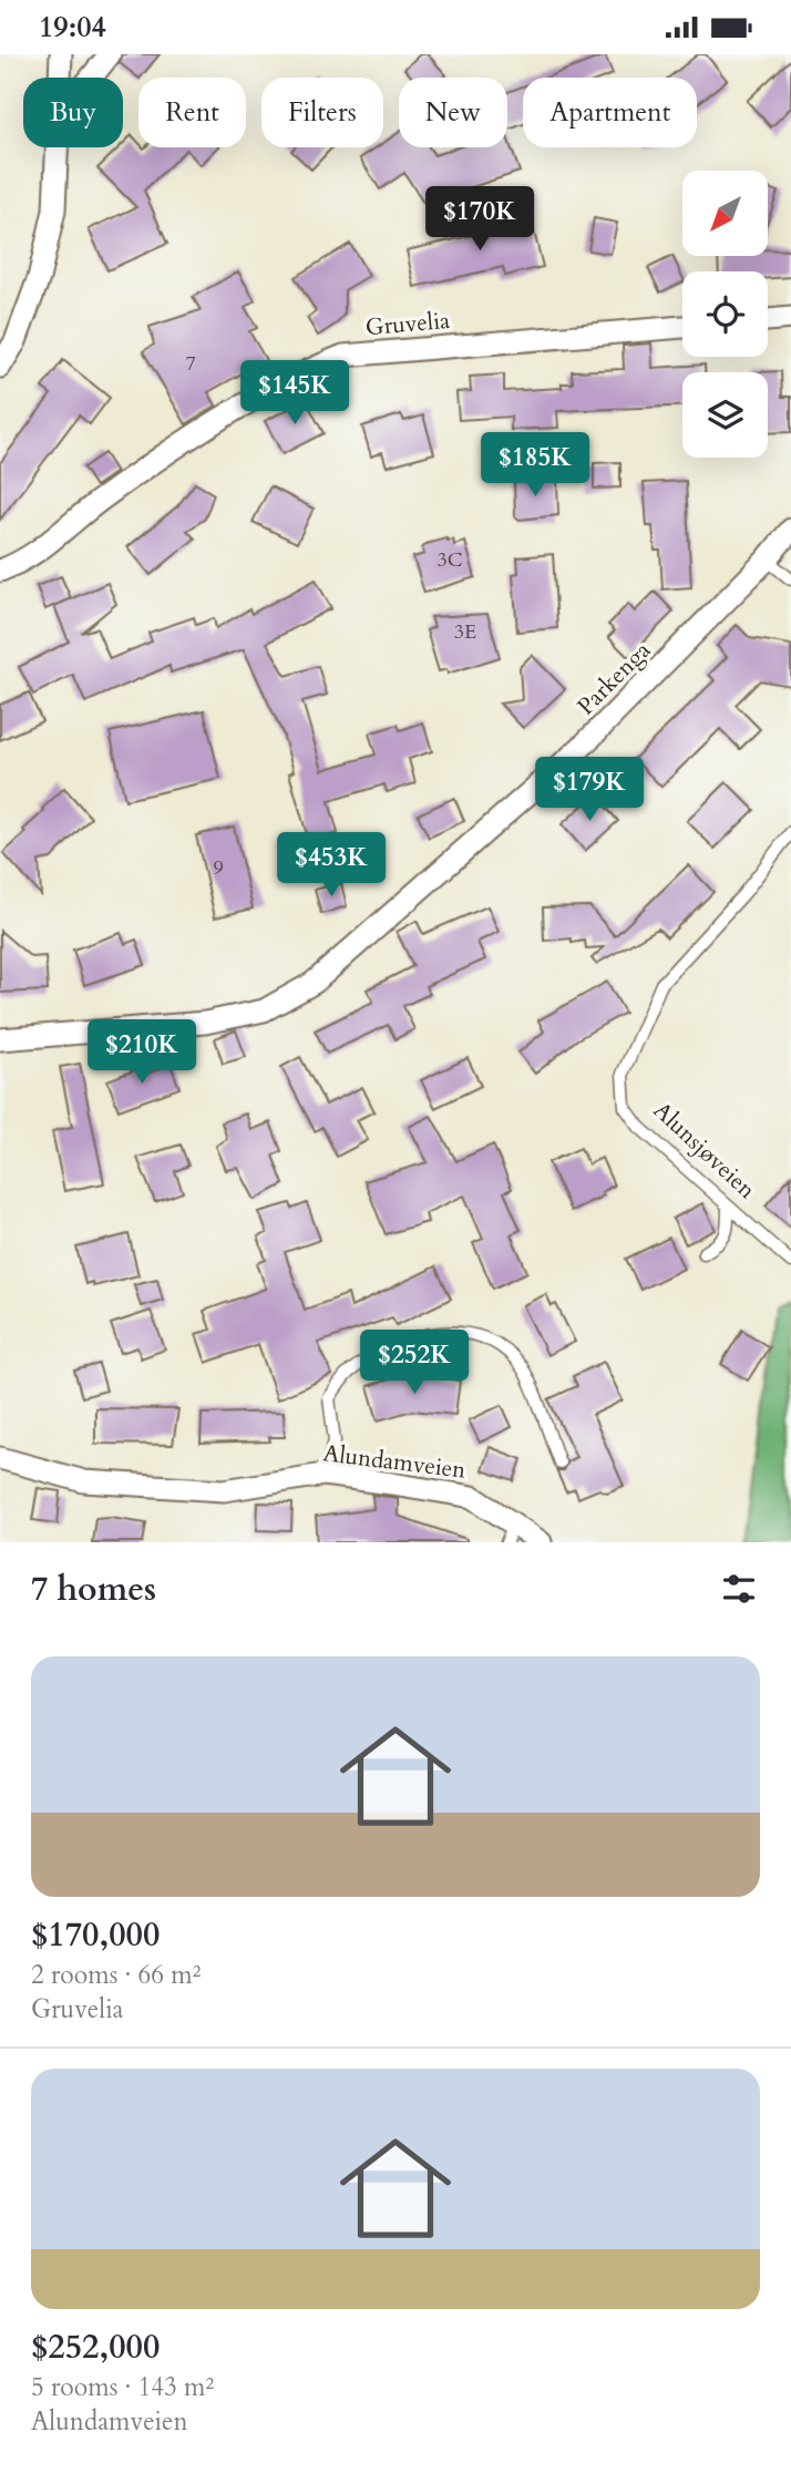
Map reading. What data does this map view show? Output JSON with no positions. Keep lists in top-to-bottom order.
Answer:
{
  "streets": {
    "street": ["Gruvelia", "Parkenga", "Alundamveien"],
    "lane": ["Alunsjøveien"]
  },
  "house_numbers": [
    "7",
    "3C",
    "3E",
    "9"
  ],
  "north": "bottom left",
  "page": {
    "status": "19:04",
    "chip": [
      "Buy",
      "Rent",
      "Filters",
      "New",
      "Apartment"
    ],
    "price": [
      "$170K",
      "$145K",
      "$185K",
      "$179K",
      "$453K",
      "$210K",
      "$252K"
    ],
    "heading": "7 homes",
    "list": [
      {
        "name": "$170,000",
        "note": "2 rooms · 66 m² · Gruvelia"
      },
      {
        "name": "$252,000",
        "note": "5 rooms · 143 m² · Alundamveien"
      }
    ]
  }
}
